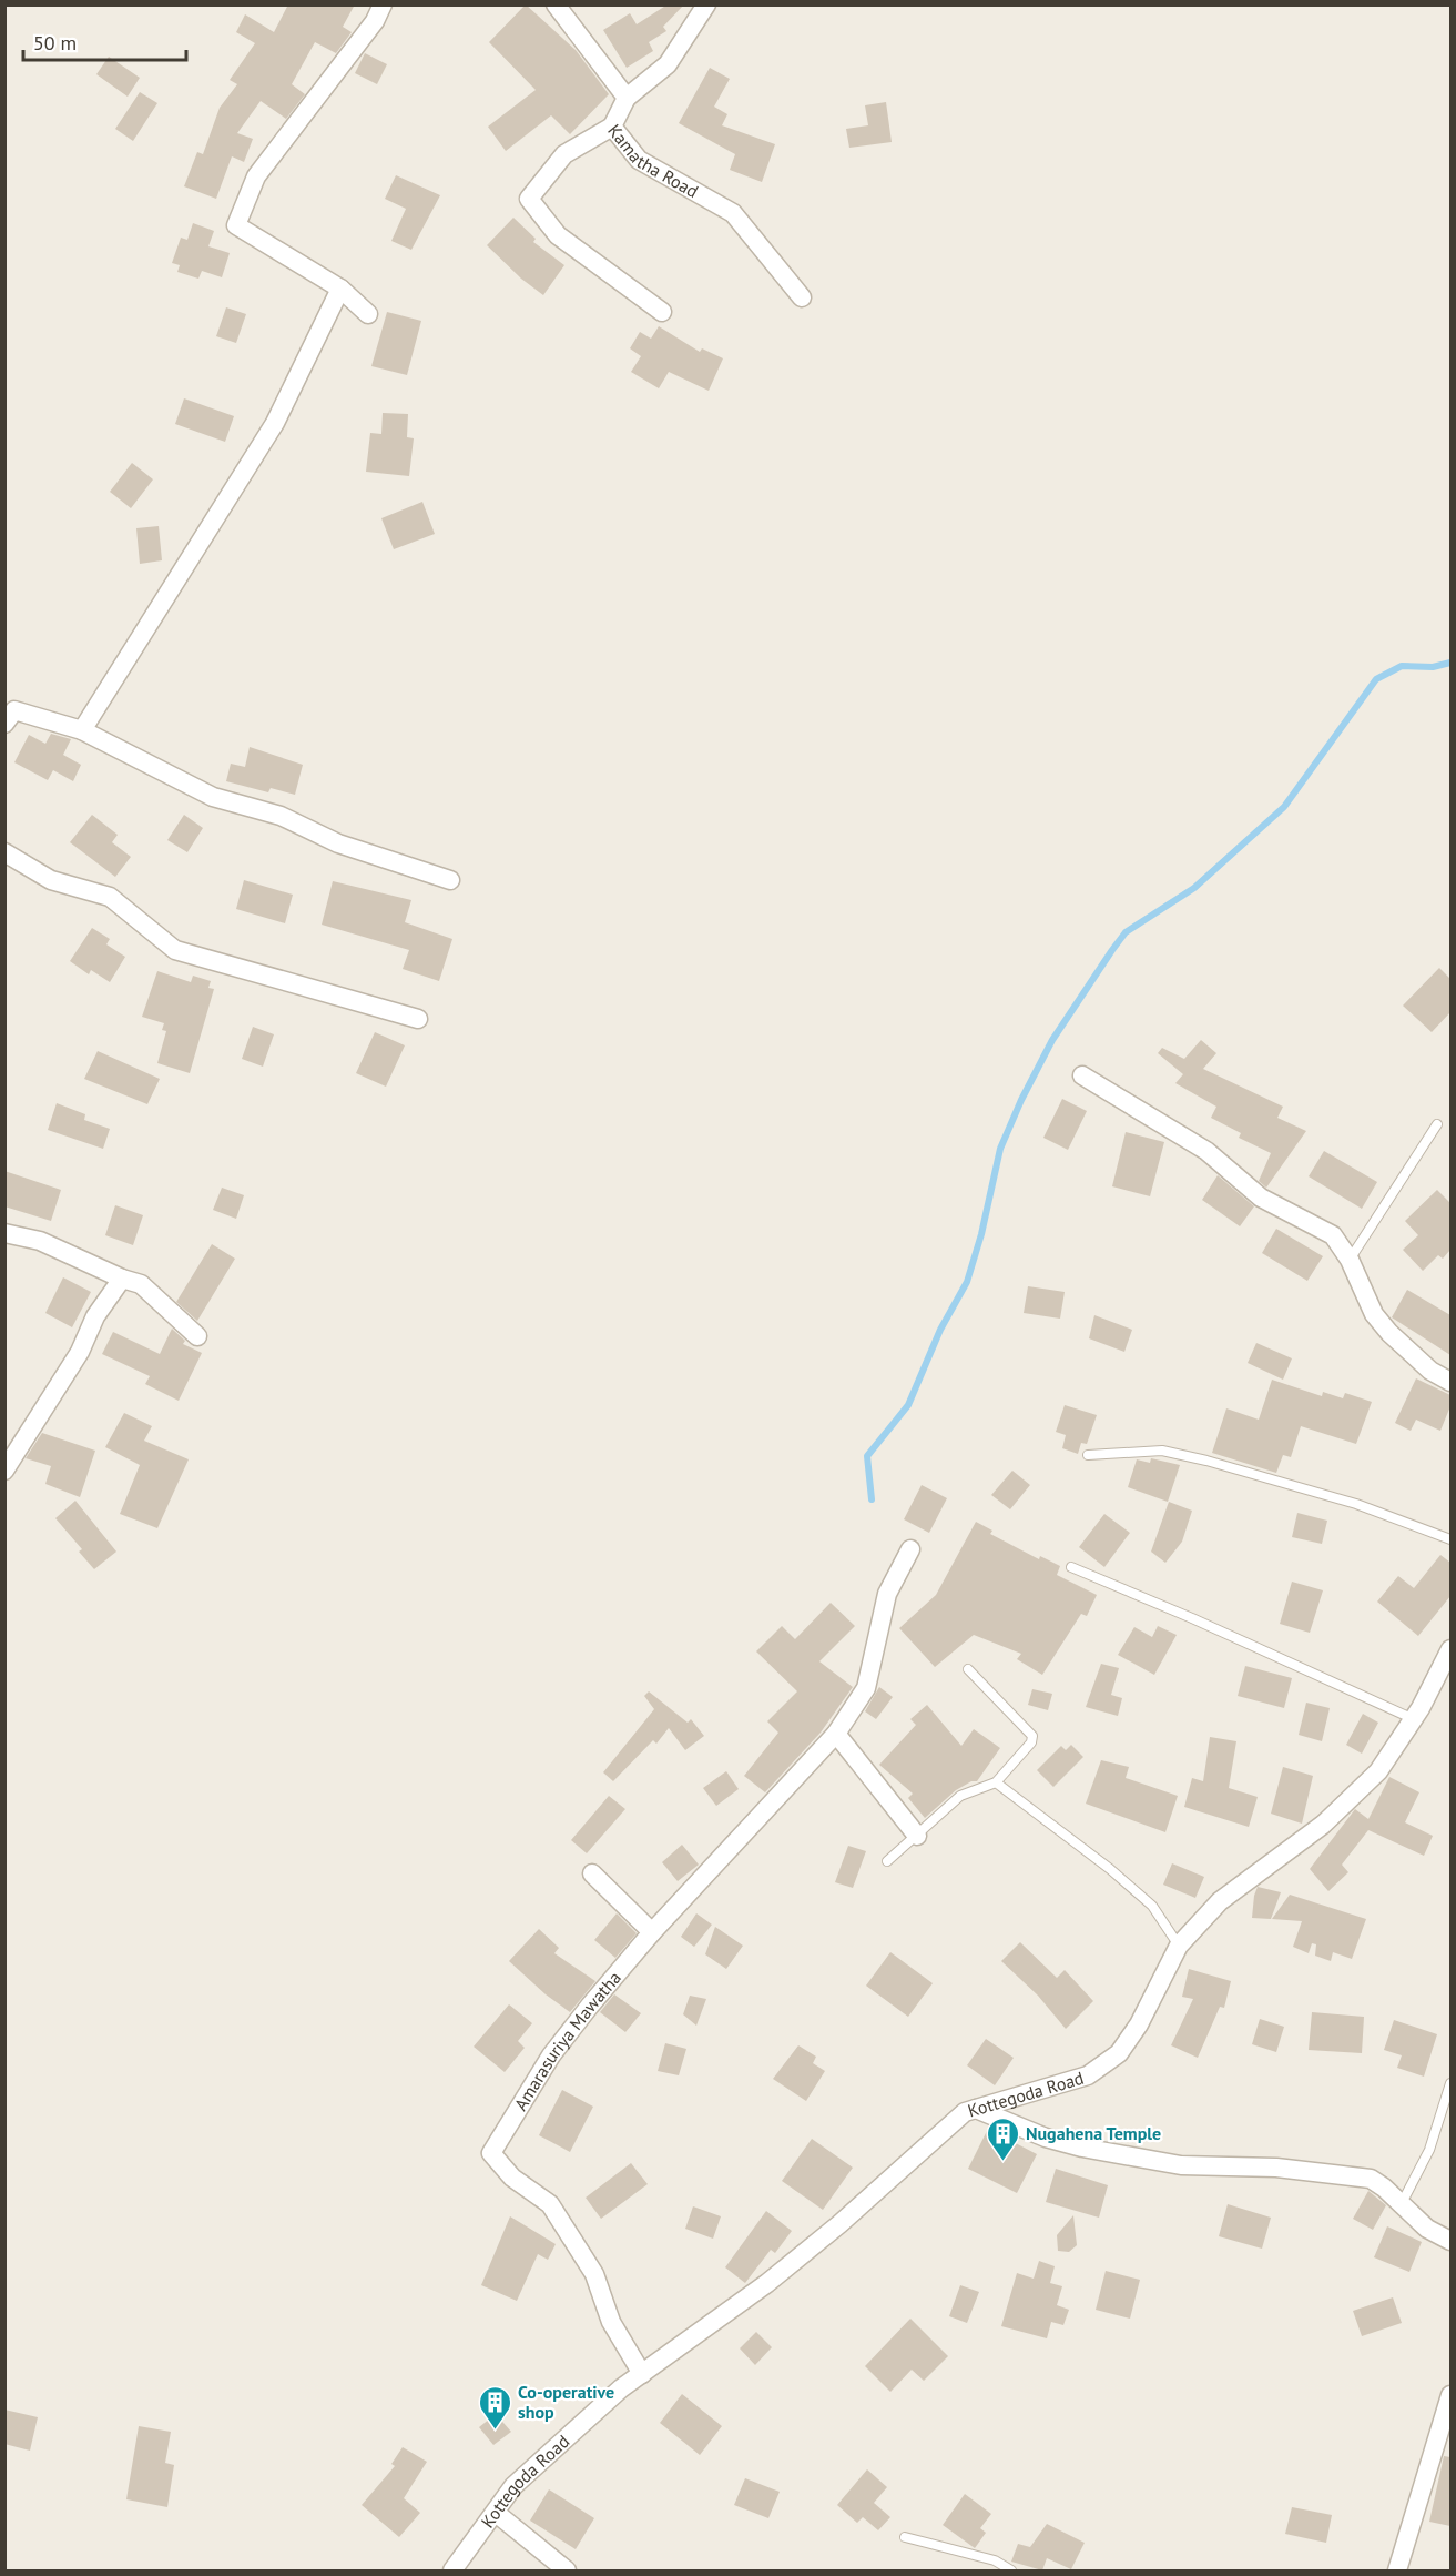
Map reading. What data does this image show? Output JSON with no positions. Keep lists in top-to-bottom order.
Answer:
{
  "streets": {
    "street": ["Kamatha Road", "Amarasuriya Mawatha", "Kottegoda Road"]
  },
  "crossings": [
    ["Amarasuriya Mawatha", "Kottegoda Road"]
  ],
  "places": {
    "building": ["Nugahena Temple", "Co-operative shop"]
  },
  "scale_bar": "50 m"
}
